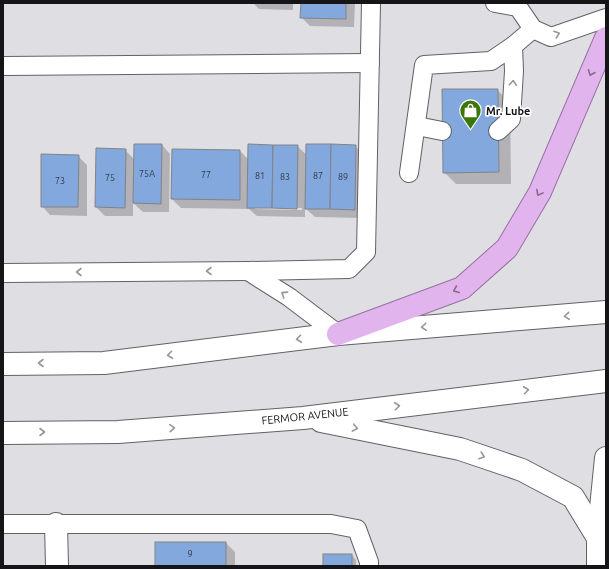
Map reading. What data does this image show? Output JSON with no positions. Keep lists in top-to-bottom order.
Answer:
{
  "streets": {
    "main road": ["FERMOR AVENUE"]
  },
  "places": {
    "shop": ["Mr. Lube"]
  },
  "house_numbers": [
    "75A",
    "77",
    "81",
    "87",
    "83",
    "89",
    "75",
    "73",
    "9"
  ]
}
